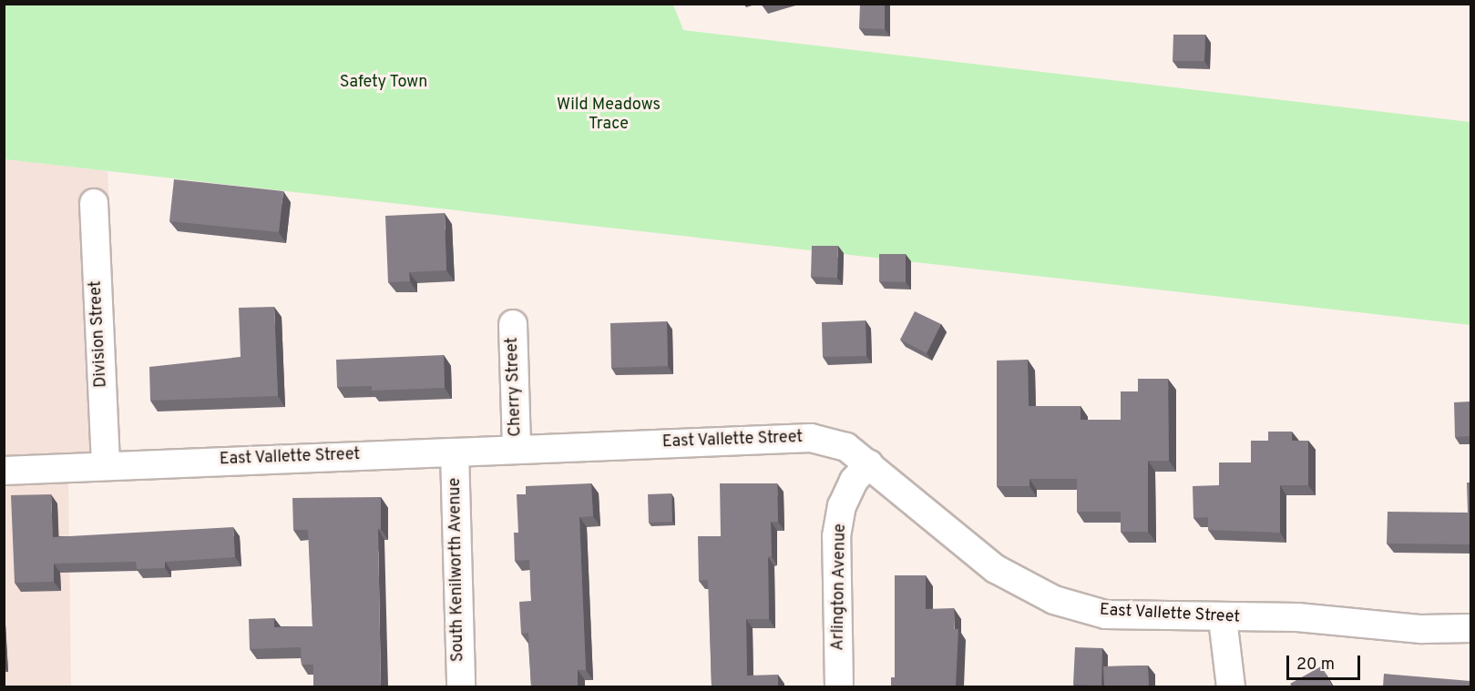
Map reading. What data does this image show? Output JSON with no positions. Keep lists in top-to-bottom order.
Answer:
{
  "streets": {
    "street": [
      "Division Street",
      "Cherry Street",
      "East Vallette Street",
      "South Kenilworth Avenue",
      "Arlington Avenue"
    ]
  },
  "crossings": [
    ["Division Street", "East Vallette Street"],
    ["Cherry Street", "East Vallette Street"],
    ["East Vallette Street", "South Kenilworth Avenue"],
    ["East Vallette Street", "Arlington Avenue"]
  ],
  "parks": ["Safety Town", "Wild Meadows Trace"],
  "scale_bar": "20 m"
}
